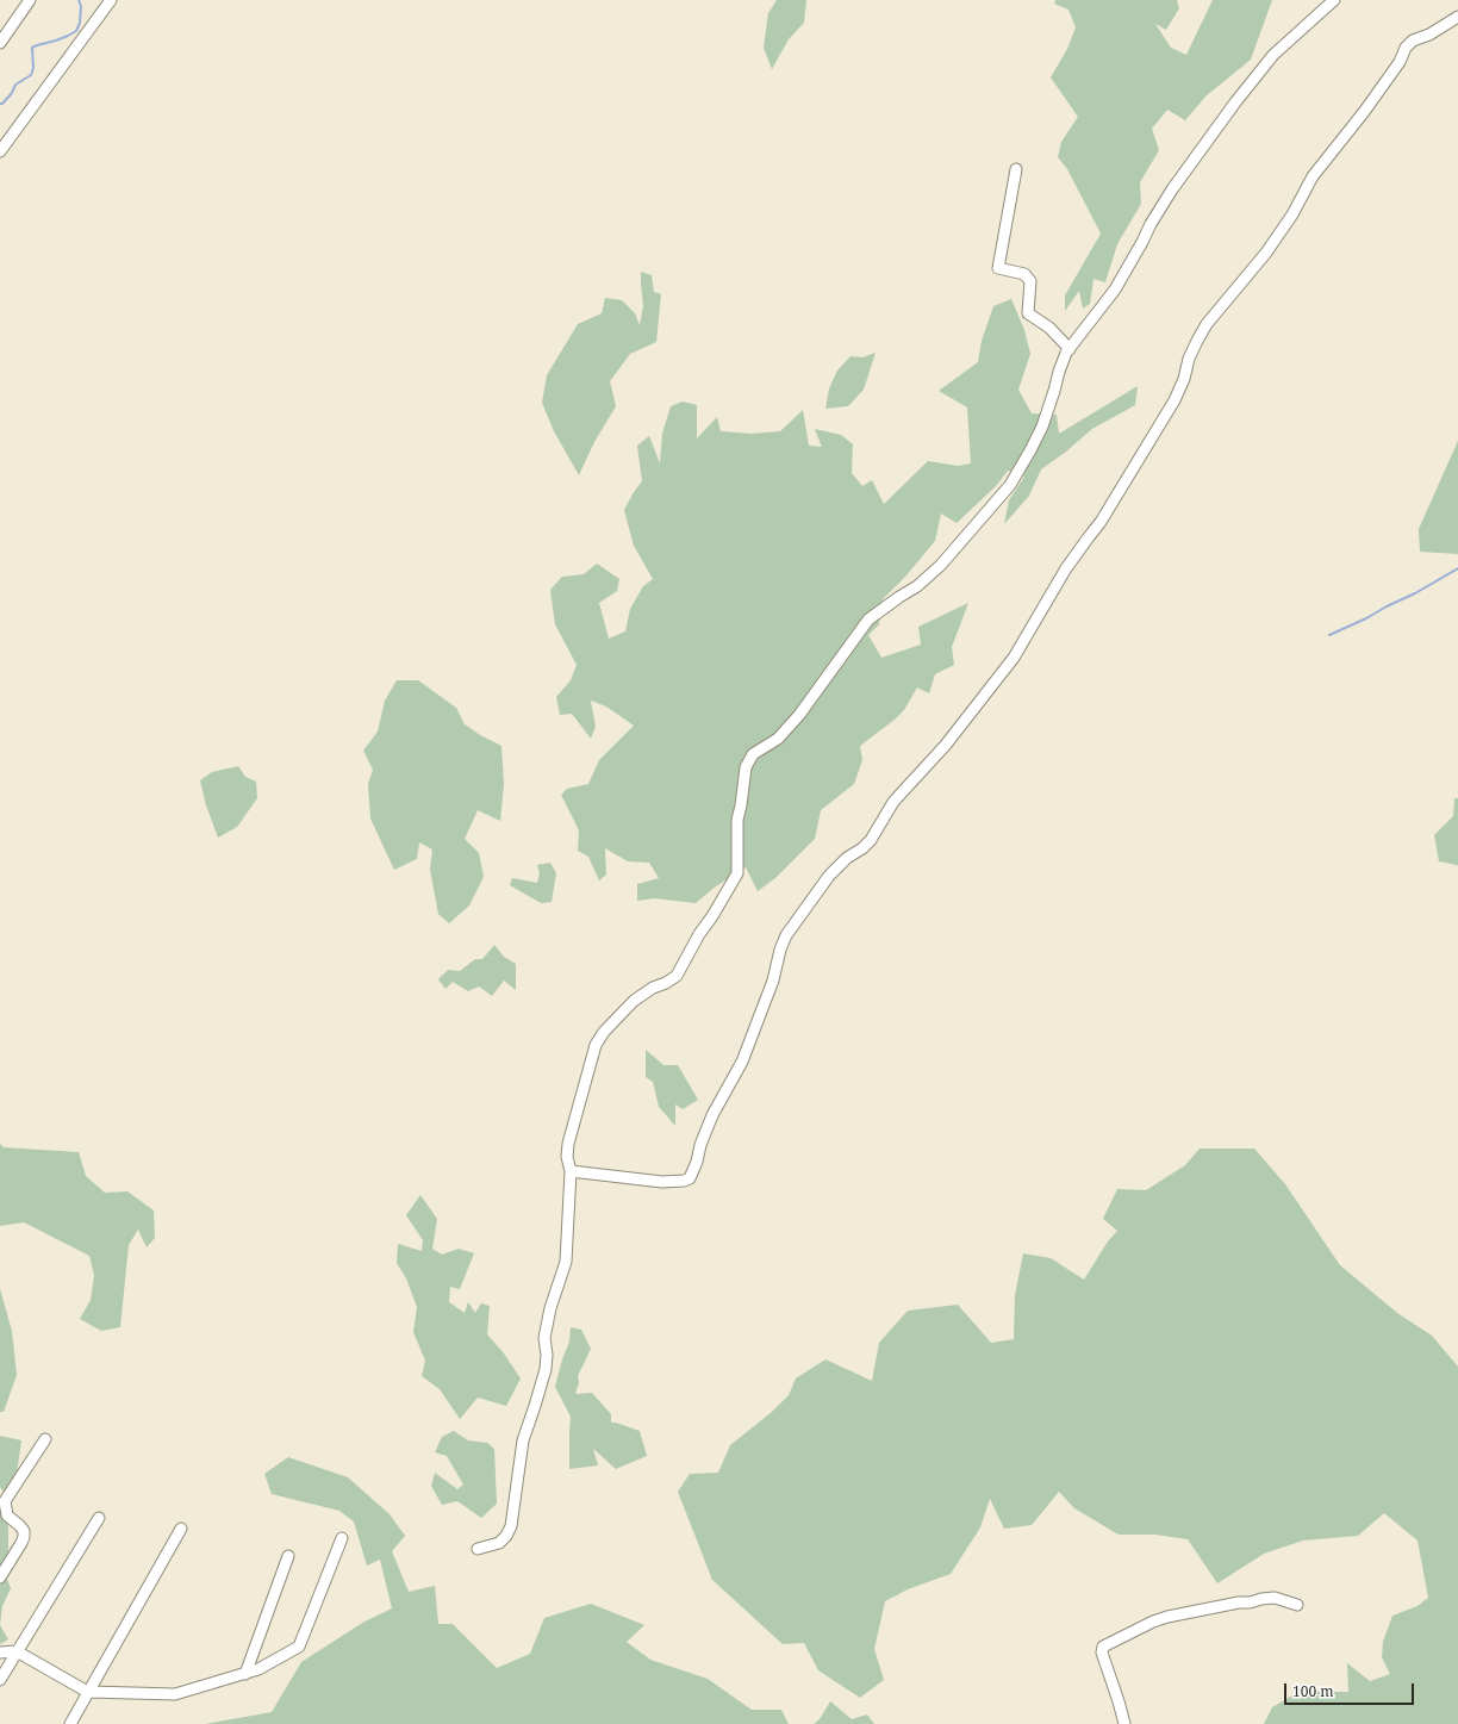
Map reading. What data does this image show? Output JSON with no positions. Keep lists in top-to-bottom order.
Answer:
{
  "scale_bar": "100 m"
}
